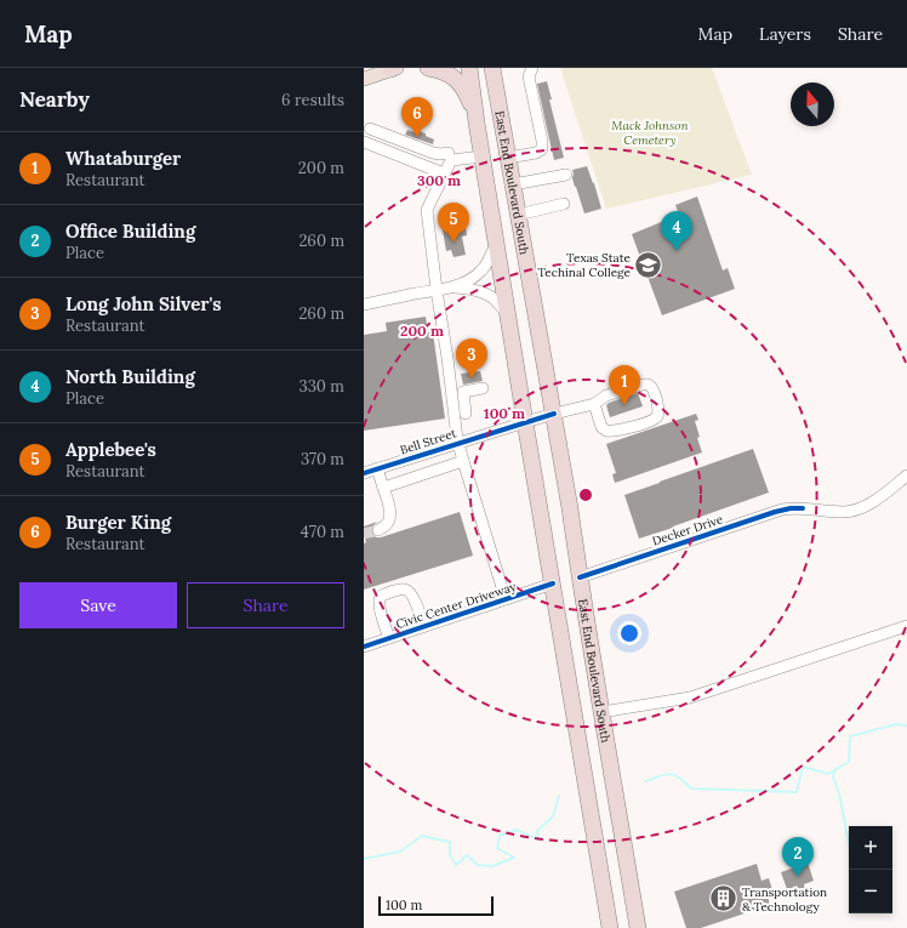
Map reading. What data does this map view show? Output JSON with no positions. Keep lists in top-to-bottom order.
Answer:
{
  "streets": {
    "highway": ["East End Boulevard South"],
    "street": ["Bell Street", "Decker Drive", "Civic Center Driveway"]
  },
  "crossings": [
    ["East End Boulevard South", "Bell Street"],
    ["East End Boulevard South", "Decker Drive"],
    ["East End Boulevard South", "Civic Center Driveway"]
  ],
  "parks": ["Mack Johnson Cemetery"],
  "places": {
    "school or university": ["Texas State Techinal College"],
    "building": ["Transportation & Technology"]
  },
  "scale_bar": "100 m",
  "north": "top",
  "page": {
    "header": "Map",
    "nav": ["Map", "Layers", "Share"],
    "heading": ["Nearby", "6 results"],
    "pins": [
      "6",
      "5",
      "4",
      "3",
      "1",
      "2"
    ],
    "list": [
      {
        "mark": "1",
        "name": "Whataburger",
        "note": "Restaurant",
        "value": "200 m"
      },
      {
        "mark": "2",
        "name": "Office Building",
        "note": "Place",
        "value": "260 m"
      },
      {
        "mark": "3",
        "name": "Long John Silver's",
        "note": "Restaurant",
        "value": "260 m"
      },
      {
        "mark": "4",
        "name": "North Building",
        "note": "Place",
        "value": "330 m"
      },
      {
        "mark": "5",
        "name": "Applebee's",
        "note": "Restaurant",
        "value": "370 m"
      },
      {
        "mark": "6",
        "name": "Burger King",
        "note": "Restaurant",
        "value": "470 m"
      }
    ],
    "buttons": ["Save", "Share"],
    "map_buttons": ["+", "−"],
    "scale": "100 m"
  },
  "rings": ["300 m", "200 m", "100 m"]
}
